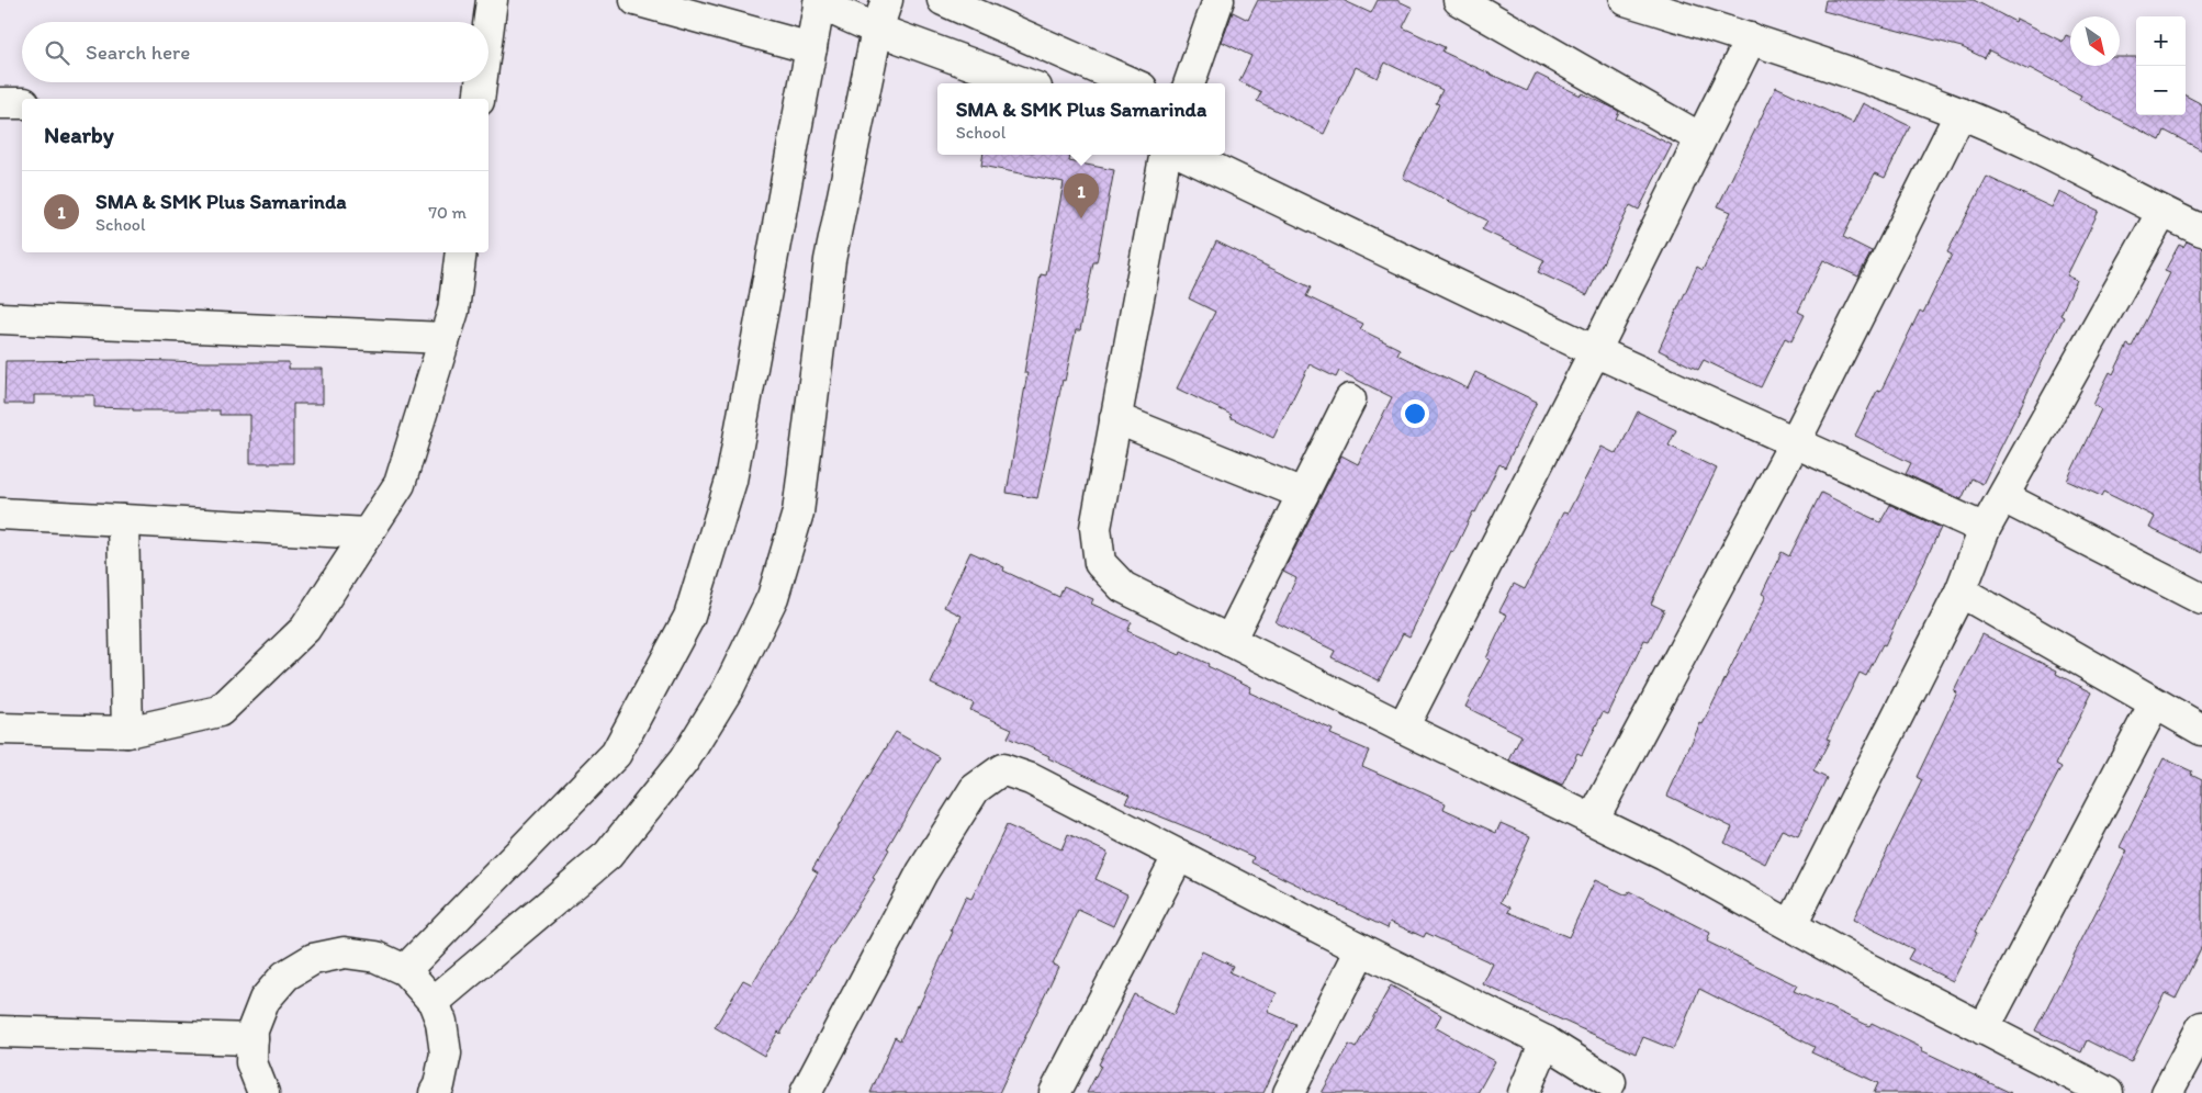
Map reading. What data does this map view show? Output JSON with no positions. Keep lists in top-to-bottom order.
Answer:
{
  "north": "bottom right",
  "page": {
    "map_buttons": ["+", "−"],
    "search": "Search here",
    "popup": ["SMA & SMK Plus Samarinda", "School"],
    "heading": "Nearby",
    "list": [
      {
        "mark": "1",
        "name": "SMA & SMK Plus Samarinda",
        "note": "School",
        "value": "70 m"
      }
    ],
    "pins": "1"
  }
}
